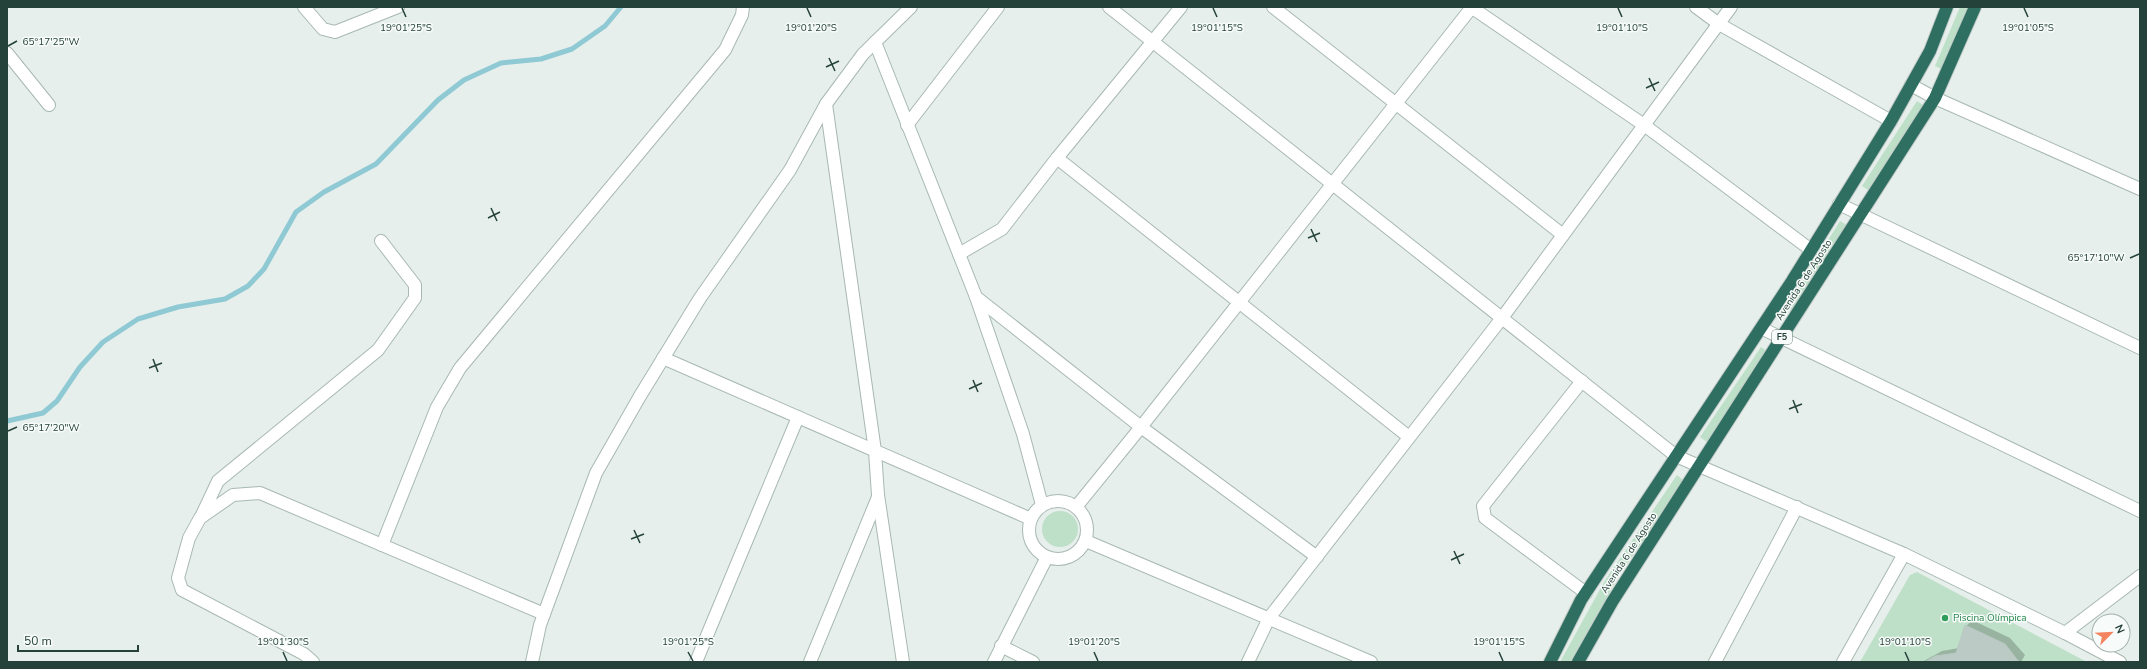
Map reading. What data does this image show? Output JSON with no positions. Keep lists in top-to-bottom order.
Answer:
{
  "streets": {
    "highway": ["Avenida 6 de Agosto", "F5"]
  },
  "places": ["Piscina Olímpica"],
  "scale_bar": "50 m",
  "north": "top right",
  "coordinates": [
    "19°01'10\"S",
    "19°01'05\"S",
    "19°01'25\"S",
    "19°01'20\"S",
    "19°01'15\"S",
    "65°17'25\"W",
    "65°17'10\"W",
    "65°17'20\"W",
    "19°01'30\"S"
  ]
}
